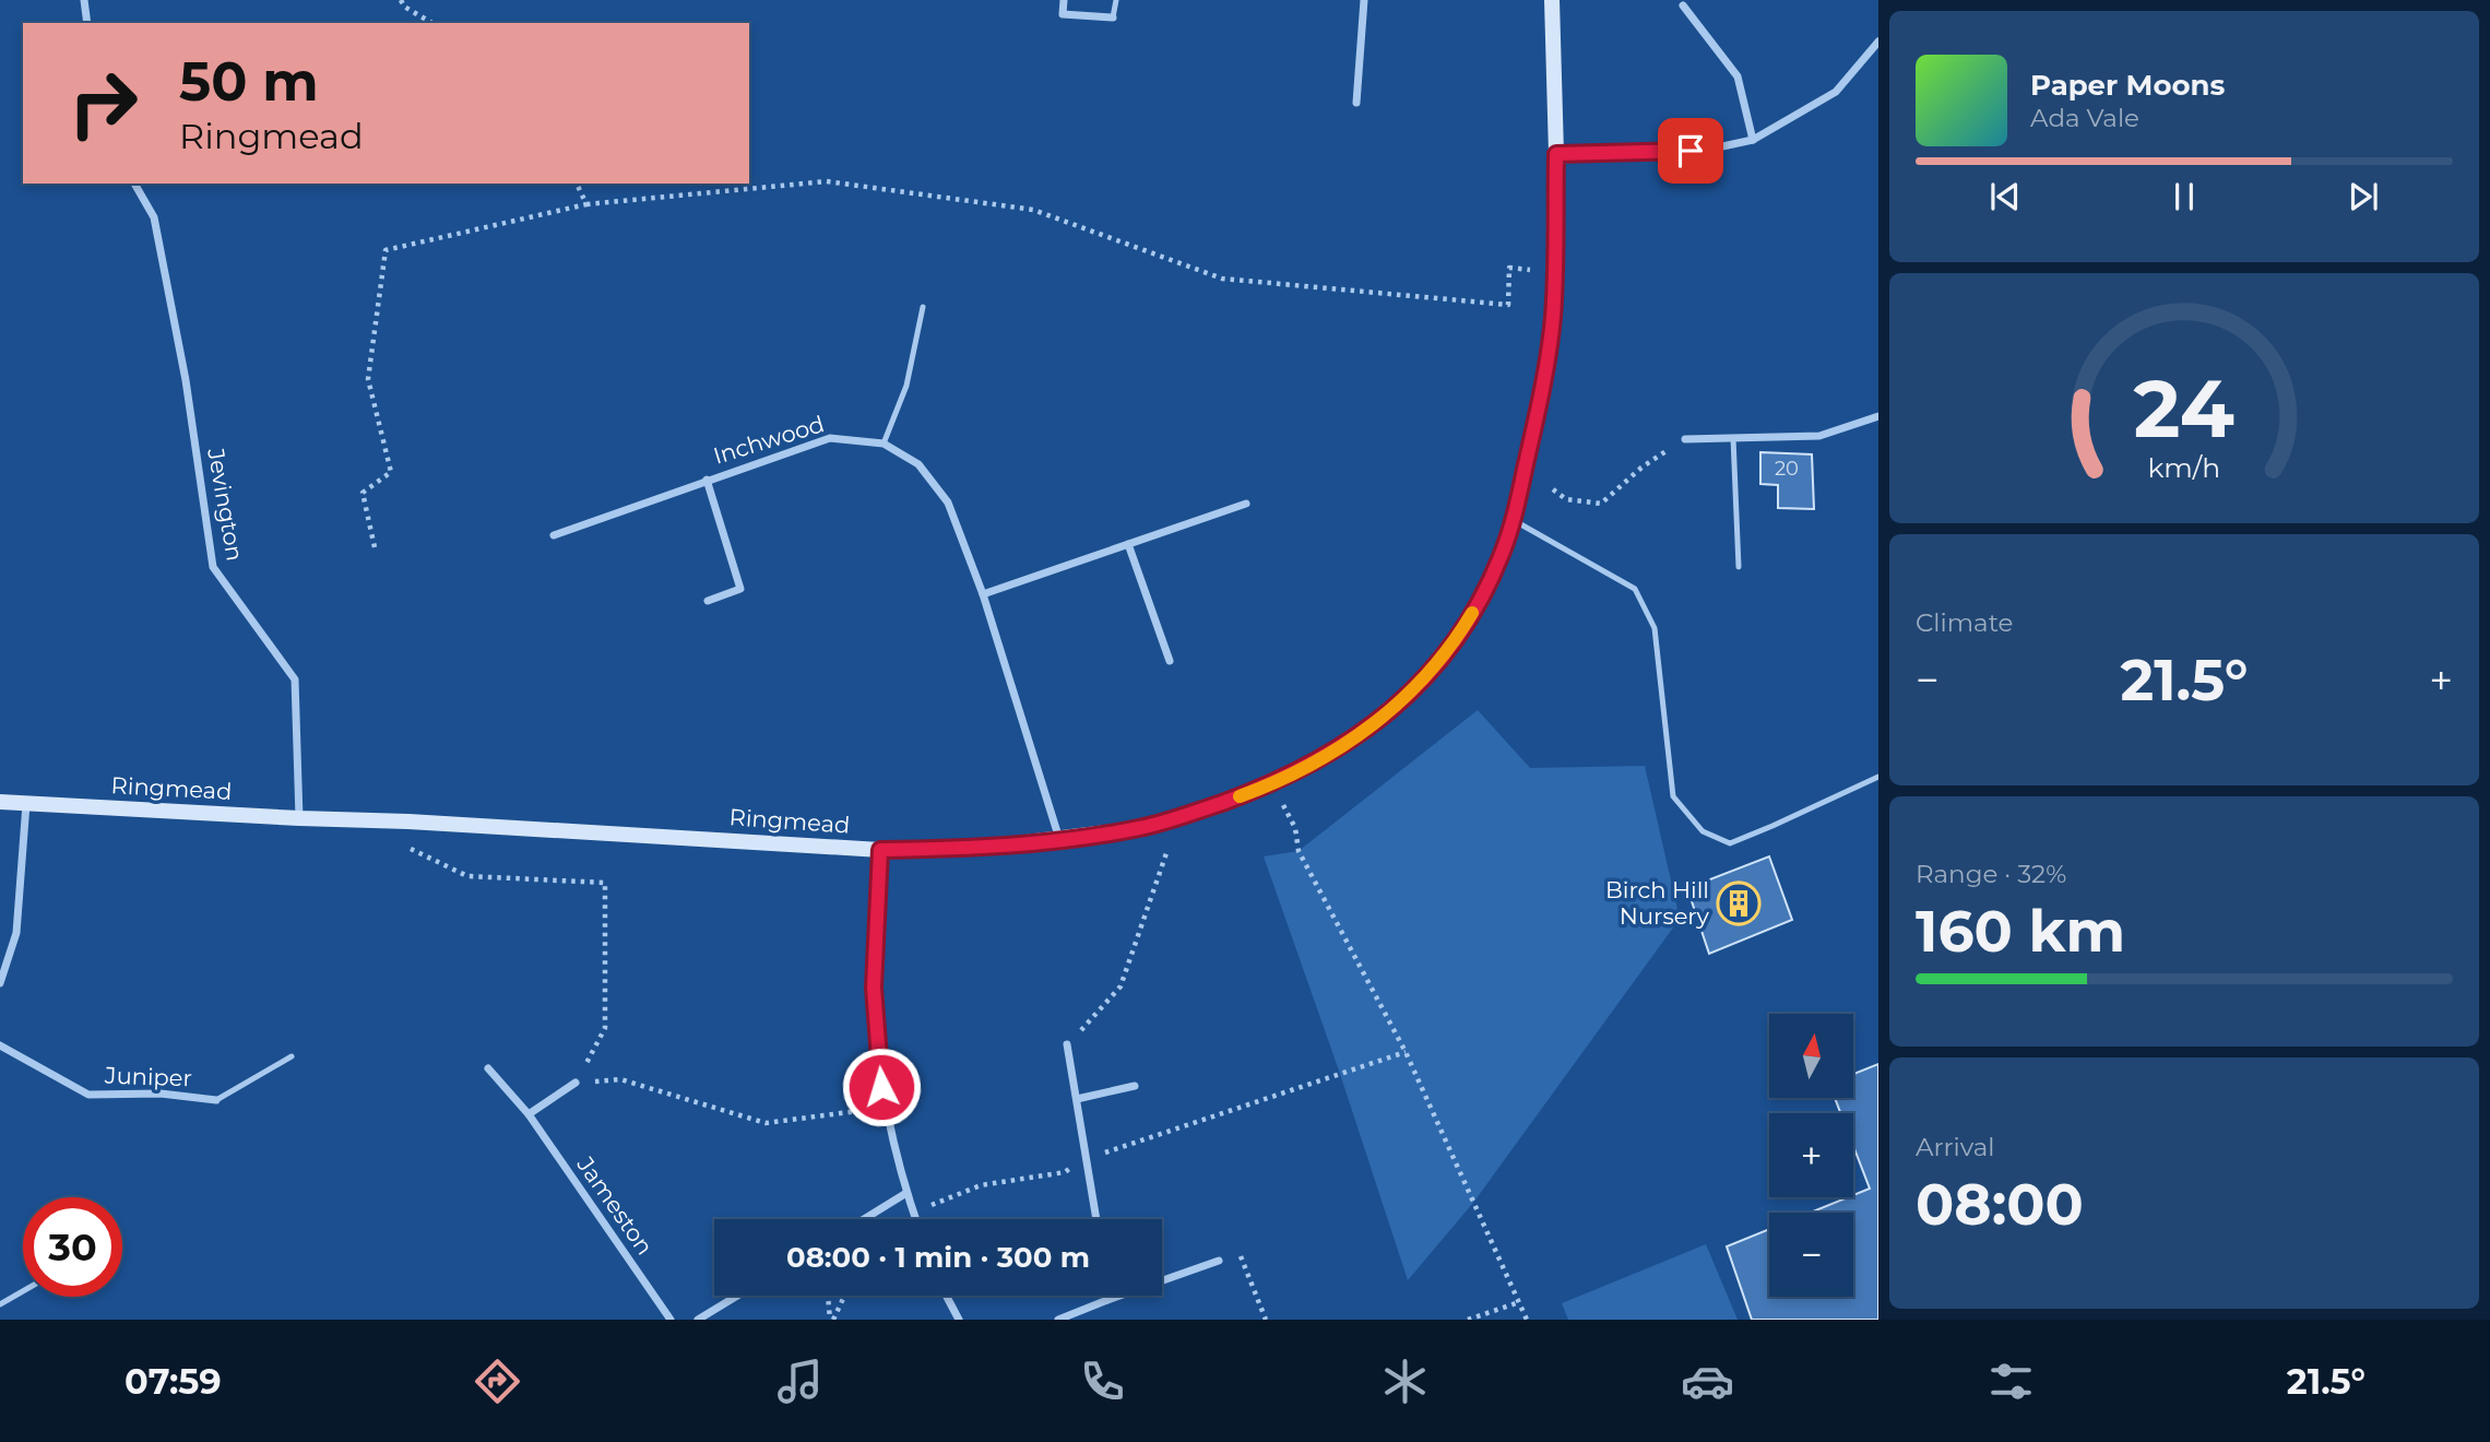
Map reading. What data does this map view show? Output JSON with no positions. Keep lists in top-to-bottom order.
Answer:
{
  "streets": {
    "street": [
      "Inchwood",
      "Jevington",
      "Ringmead",
      "Juniper",
      "Jameston"
    ]
  },
  "crossings": [
    ["Inchwood", "Ringmead"],
    ["Jevington", "Ringmead"]
  ],
  "places": {
    "building": ["Birch Hill Nursery"]
  },
  "house_numbers": ["20"],
  "north": "top",
  "page": {
    "turn": ["50 m", "Ringmead"],
    "song": ["Paper Moons", "Ada Vale"],
    "tile": [
      "Climate",
      ["Range · 32%", "160 km"],
      ["Arrival", "08:00"]
    ],
    "heat": ["−", "21.5°", "+"],
    "map_buttons": ["+", "−"],
    "limit": "30",
    "trip": "08:00 · 1 min · 300 m",
    "tabs": ["07:59", "21.5°"],
    "gauge": ["24", "km/h"]
  }
}
